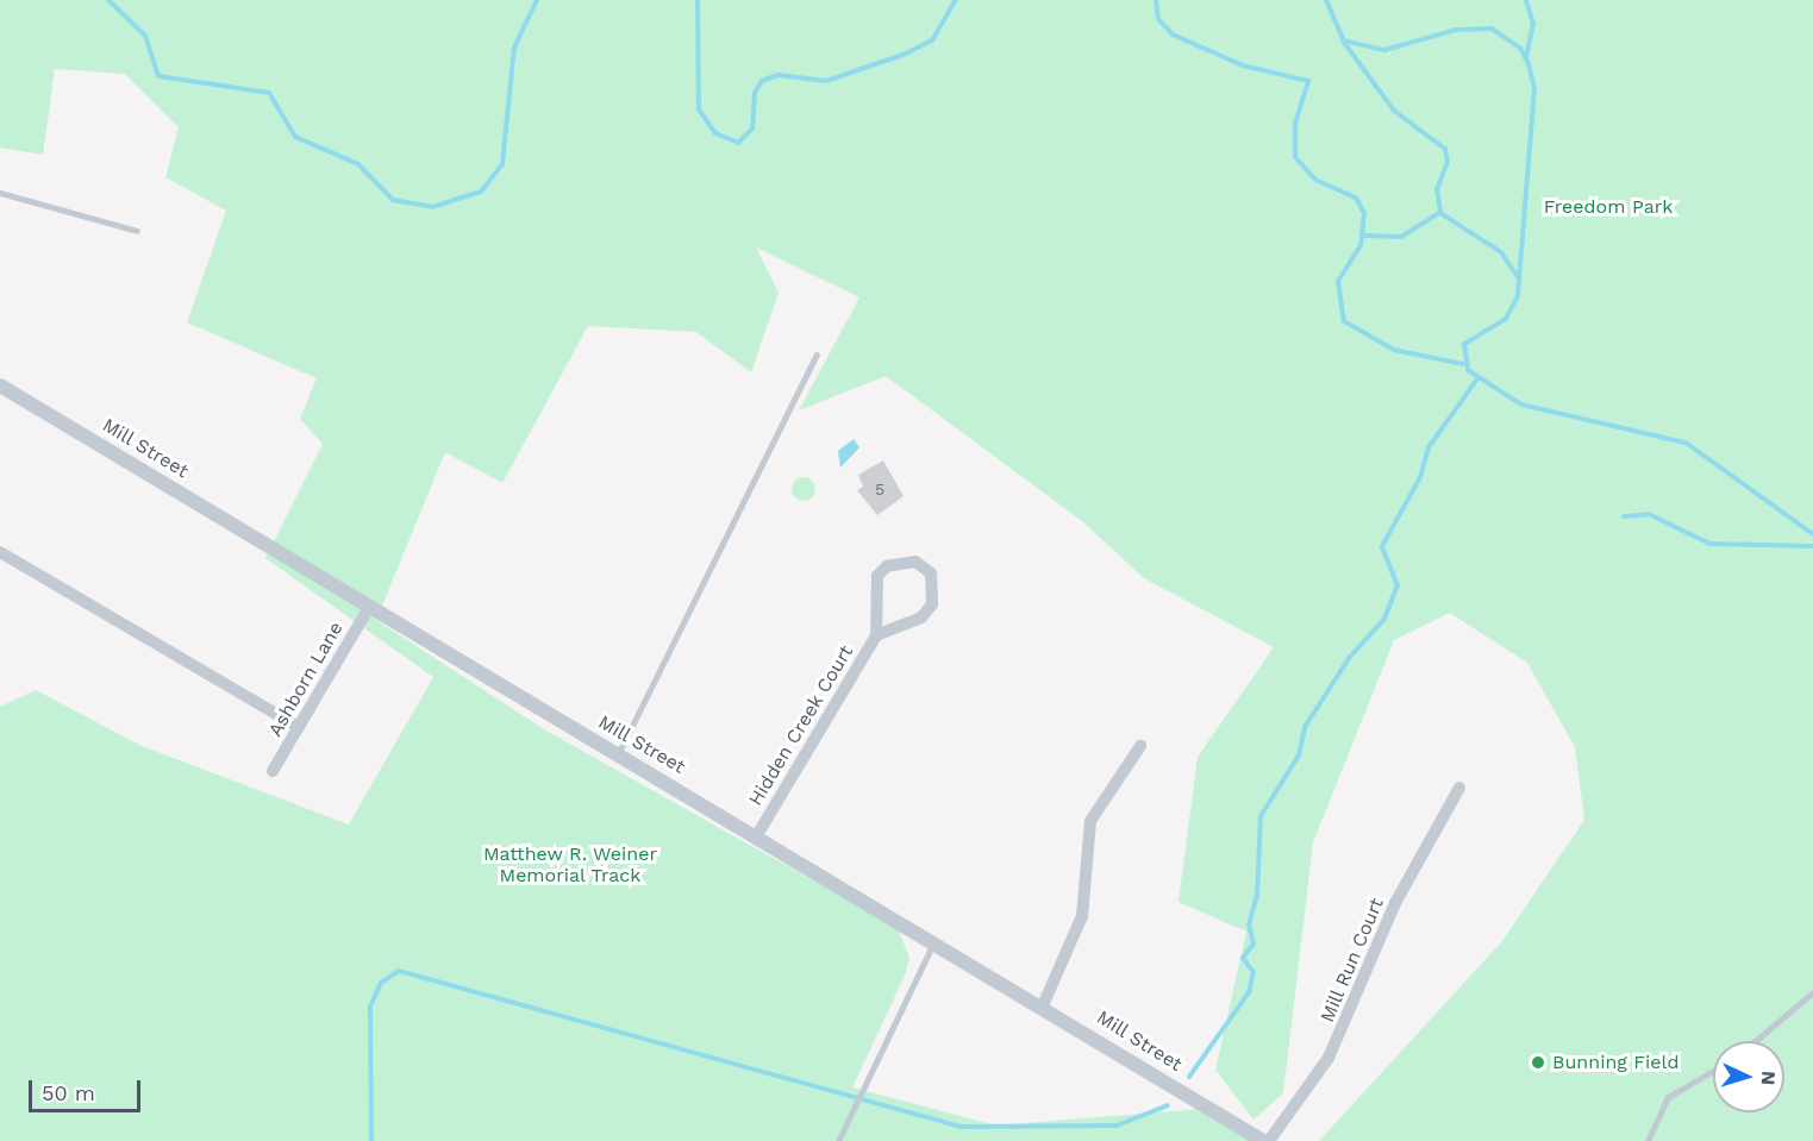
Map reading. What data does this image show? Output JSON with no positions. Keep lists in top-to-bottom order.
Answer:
{
  "streets": {
    "street": [
      "Mill Street",
      "Ashborn Lane",
      "Hidden Creek Court",
      "Mill Run Court"
    ]
  },
  "crossings": [
    ["Mill Street", "Ashborn Lane"],
    ["Mill Street", "Hidden Creek Court"]
  ],
  "parks": ["Freedom Park", "Matthew R. Weiner Memorial Track"],
  "places": ["Bunning Field"],
  "house_numbers": ["5"],
  "scale_bar": "50 m",
  "north": "right"
}
